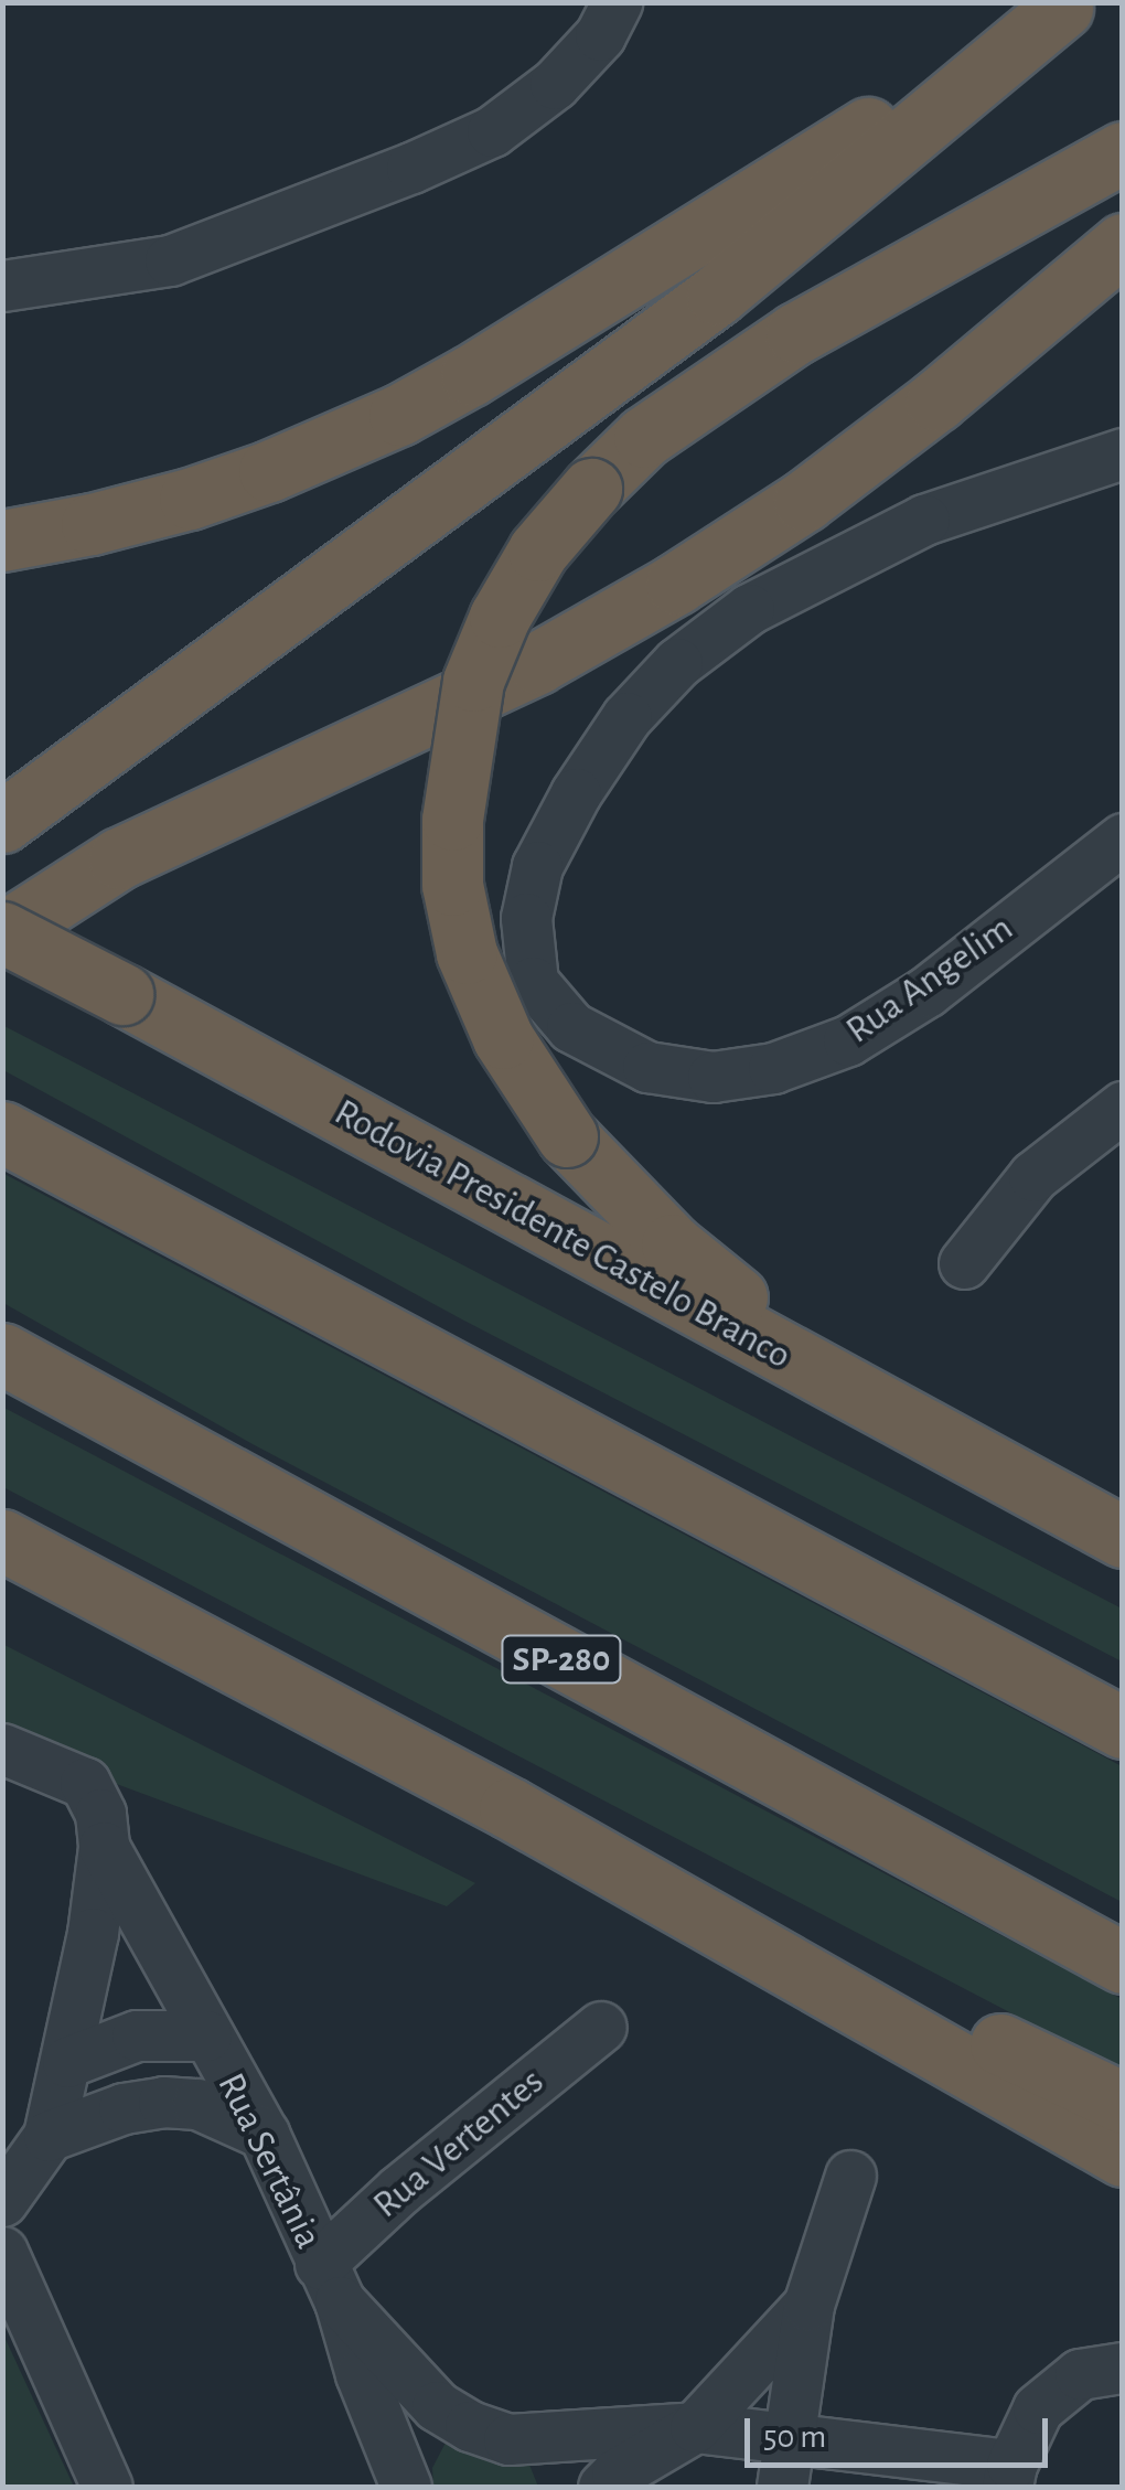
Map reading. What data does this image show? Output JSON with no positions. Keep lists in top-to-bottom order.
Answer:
{
  "streets": {
    "highway": ["Rodovia Presidente Castelo Branco", "SP-280"],
    "street": ["Rua Angelim", "Rua Vertentes", "Rua Sertânia"]
  },
  "crossings": [
    ["Rua Vertentes", "Rua Sertânia"]
  ],
  "scale_bar": "50 m"
}
